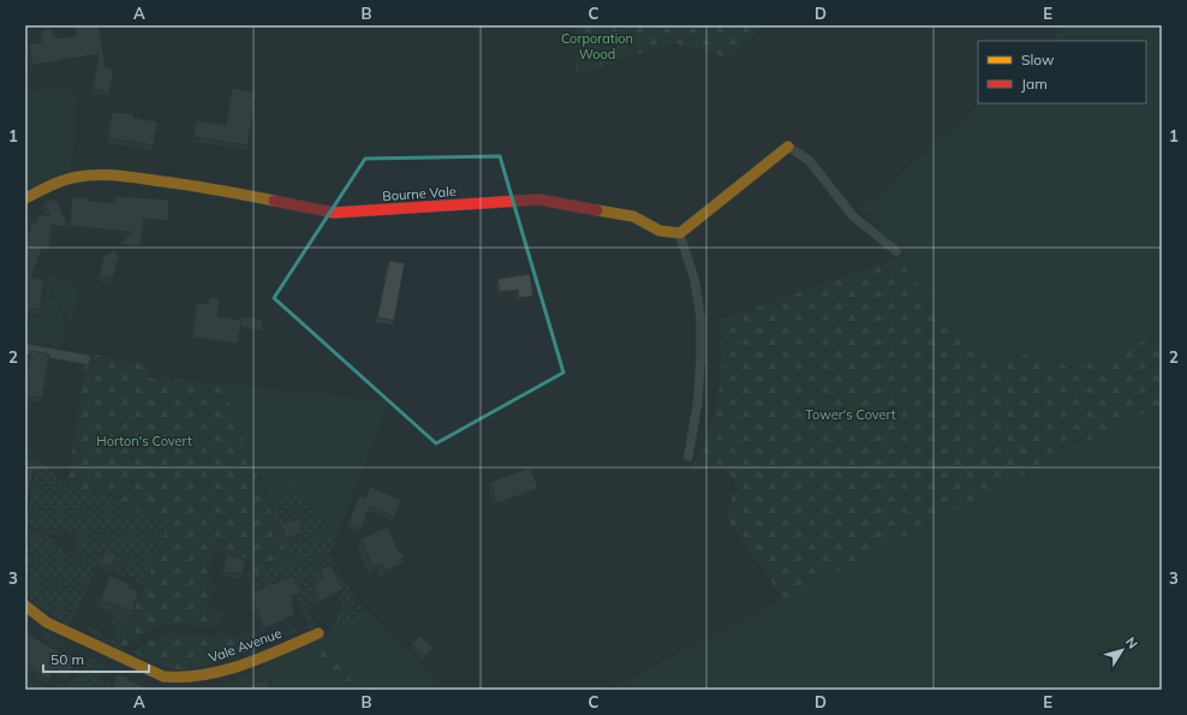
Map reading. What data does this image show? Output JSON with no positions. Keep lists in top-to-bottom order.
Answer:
{
  "streets": {
    "street": ["Bourne Vale", "Vale Avenue"]
  },
  "parks": ["Corporation Wood", "Tower's Covert", "Horton's Covert"],
  "legend": ["Slow", "Jam"],
  "scale_bar": "50 m",
  "north": "top right",
  "grid": {
    "columns": [
      "A",
      "B",
      "C",
      "D",
      "E"
    ],
    "rows": ["1", "2", "3"]
  }
}
